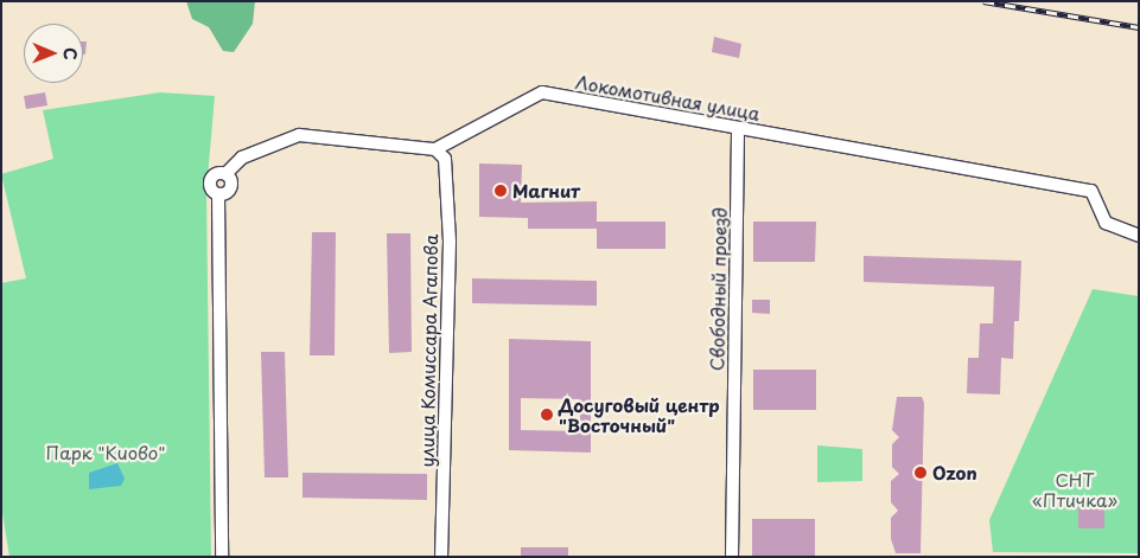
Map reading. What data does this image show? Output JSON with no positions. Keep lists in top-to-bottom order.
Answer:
{
  "streets": {
    "street": ["Локомотивная улица", "Свободный проезд", "улица Комиссара Агапова"]
  },
  "crossings": [
    ["Локомотивная улица", "Свободный проезд"],
    ["Локомотивная улица", "улица Комиссара Агапова"]
  ],
  "parks": ["Парк \"Киово\"", "СНТ «Птичка»"],
  "places": ["Магнит", "Досуговый центр \"Восточный\"", "Ozon"],
  "north": "right"
}
